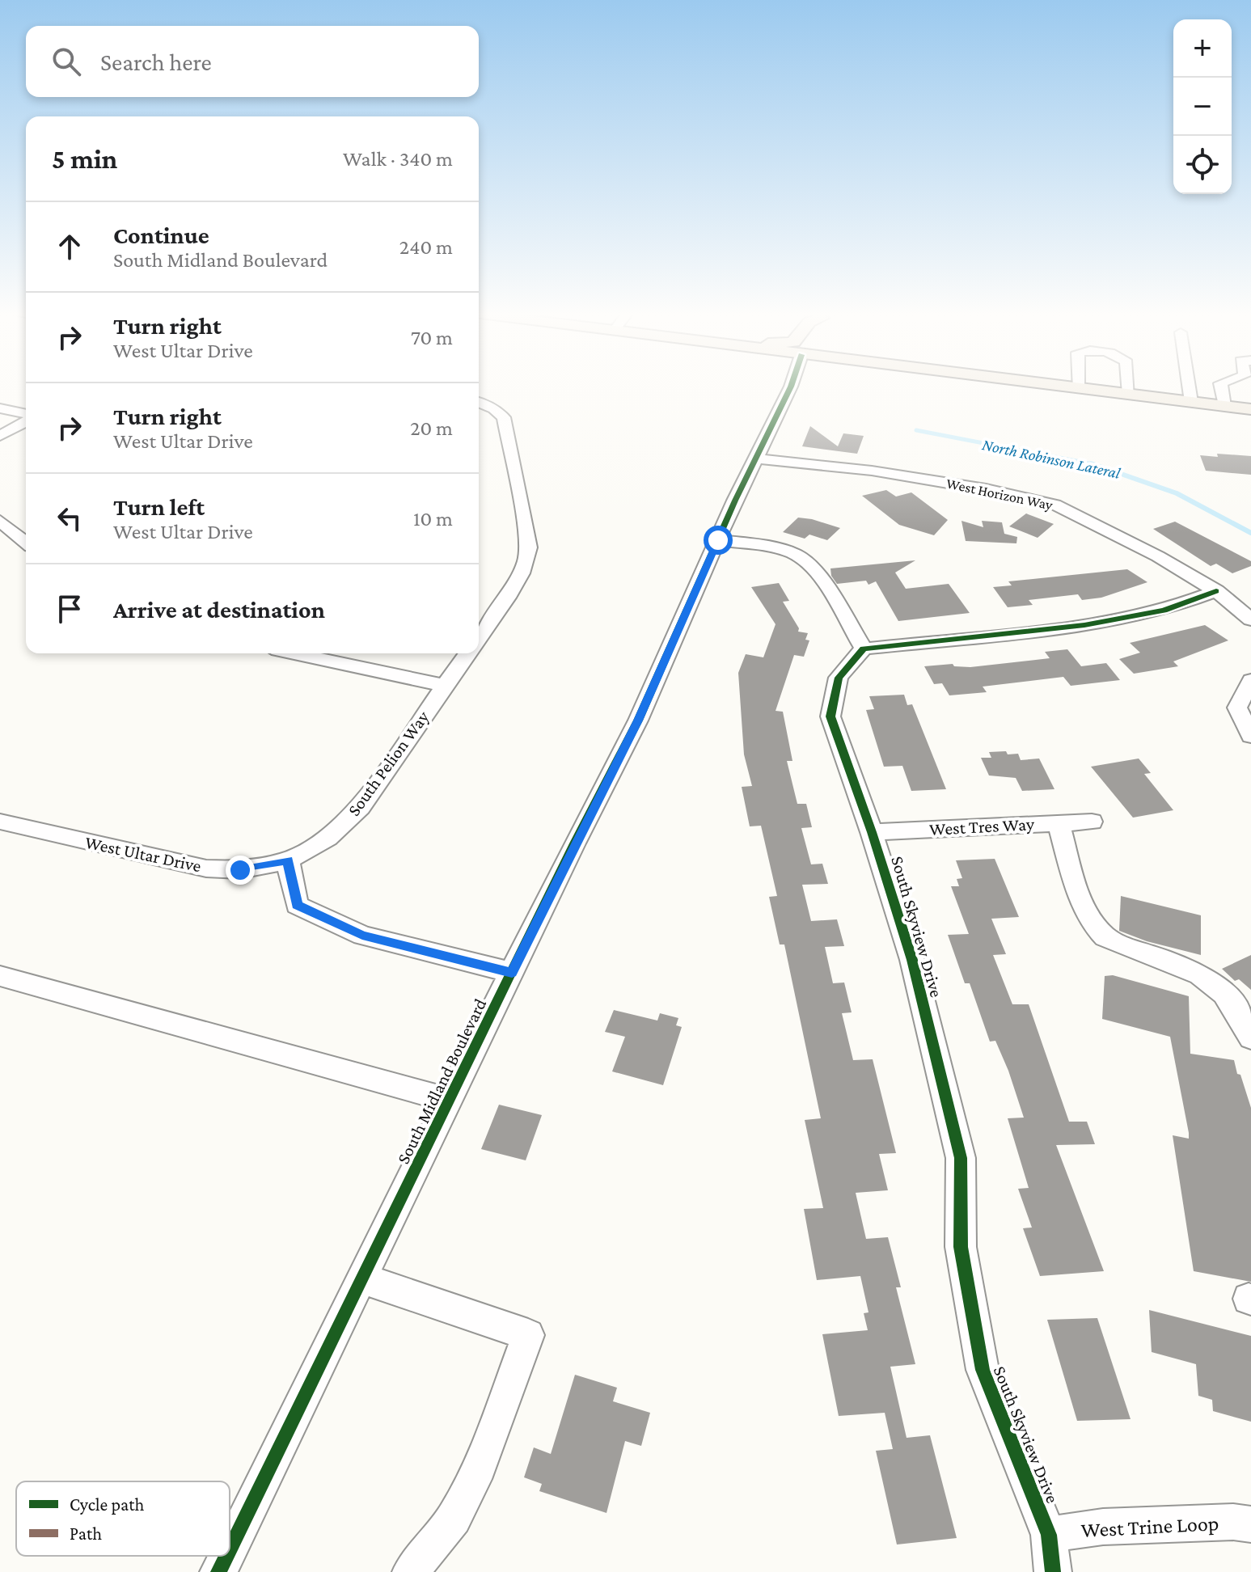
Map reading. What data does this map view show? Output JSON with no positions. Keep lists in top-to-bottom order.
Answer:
{
  "streets": {
    "street": [
      "West Horizon Way",
      "South Pelion Way",
      "West Tres Way",
      "West Ultar Drive",
      "South Skyview Drive",
      "South Midland Boulevard",
      "West Trine Loop"
    ]
  },
  "crossings": [
    ["West Horizon Way", "South Midland Boulevard"],
    ["South Pelion Way", "West Ultar Drive"],
    ["West Tres Way", "South Skyview Drive"],
    ["South Skyview Drive", "West Trine Loop"]
  ],
  "water": ["North Robinson Lateral"],
  "legend": ["Cycle path", "Path"],
  "page": {
    "map_buttons": ["+", "−"],
    "search": "Search here",
    "heading": ["5 min", "Walk · 340 m"],
    "list": [
      ["Continue", "South Midland Boulevard", "240 m"],
      ["Turn right", "West Ultar Drive", "70 m"],
      ["Turn right", "West Ultar Drive", "20 m"],
      ["Turn left", "West Ultar Drive", "10 m"],
      "Arrive at destination"
    ]
  }
}
